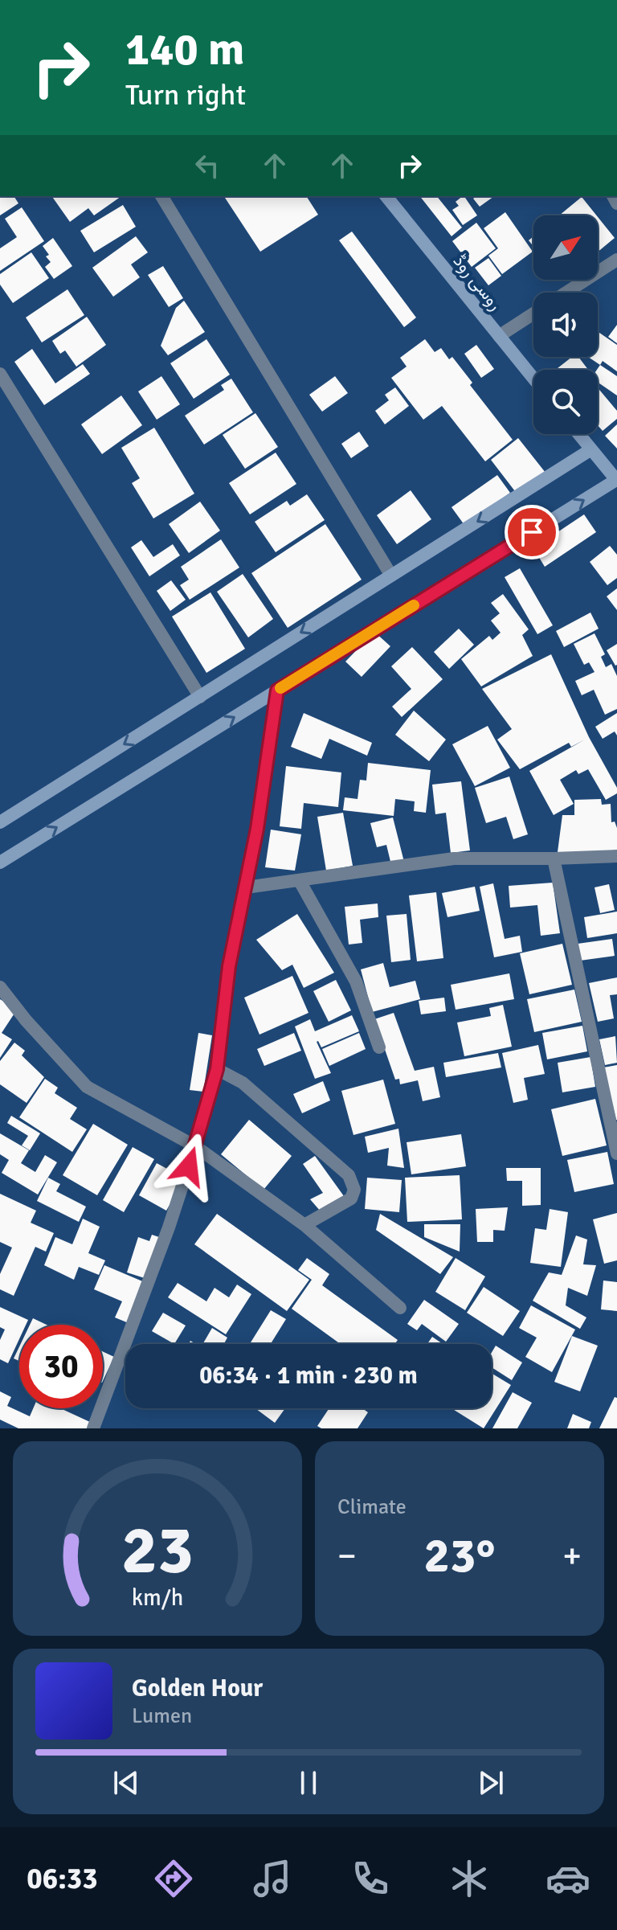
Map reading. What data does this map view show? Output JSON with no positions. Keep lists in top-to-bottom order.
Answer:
{
  "streets": {
    "main road": ["روسی روڈ"]
  },
  "north": "top right",
  "page": {
    "turn": ["140 m", "Turn right"],
    "limit": "30",
    "trip": "06:34 · 1 min · 230 m",
    "tile": "Climate",
    "heat": ["−", "23°", "+"],
    "song": ["Golden Hour", "Lumen"],
    "tabs": "06:33",
    "gauge": ["23", "km/h"]
  }
}
